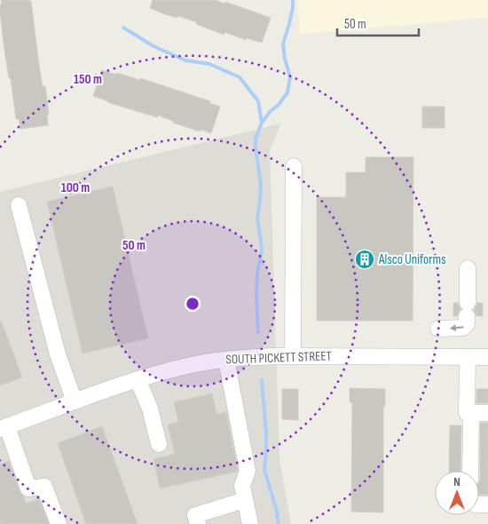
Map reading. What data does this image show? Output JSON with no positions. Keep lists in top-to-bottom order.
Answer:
{
  "streets": {
    "street": ["SOUTH PICKETT STREET"]
  },
  "places": {
    "building": ["Alsco Uniforms"]
  },
  "scale_bar": "50 m",
  "north": "top",
  "rings": ["150 m", "100 m", "50 m"]
}
